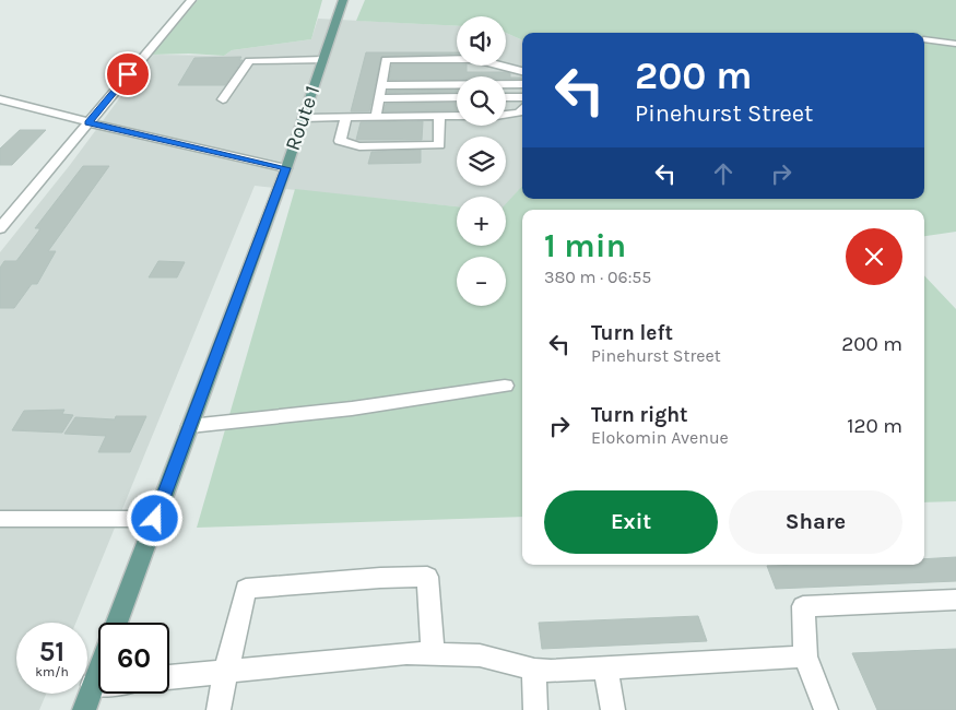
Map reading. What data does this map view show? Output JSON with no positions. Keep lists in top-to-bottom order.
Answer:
{
  "streets": {
    "main road": ["Route 1"]
  },
  "page": {
    "map_buttons": ["+", "−"],
    "turn": ["200 m", "Pinehurst Street"],
    "heading": ["1 min", "380 m · 06:55"],
    "list": [
      {
        "name": "Turn left",
        "note": "Pinehurst Street",
        "value": "200 m"
      },
      {
        "name": "Turn right",
        "note": "Elokomin Avenue",
        "value": "120 m"
      }
    ],
    "buttons": ["Exit", "Share"],
    "speed": "51 km/h",
    "limit": "60"
  }
}
